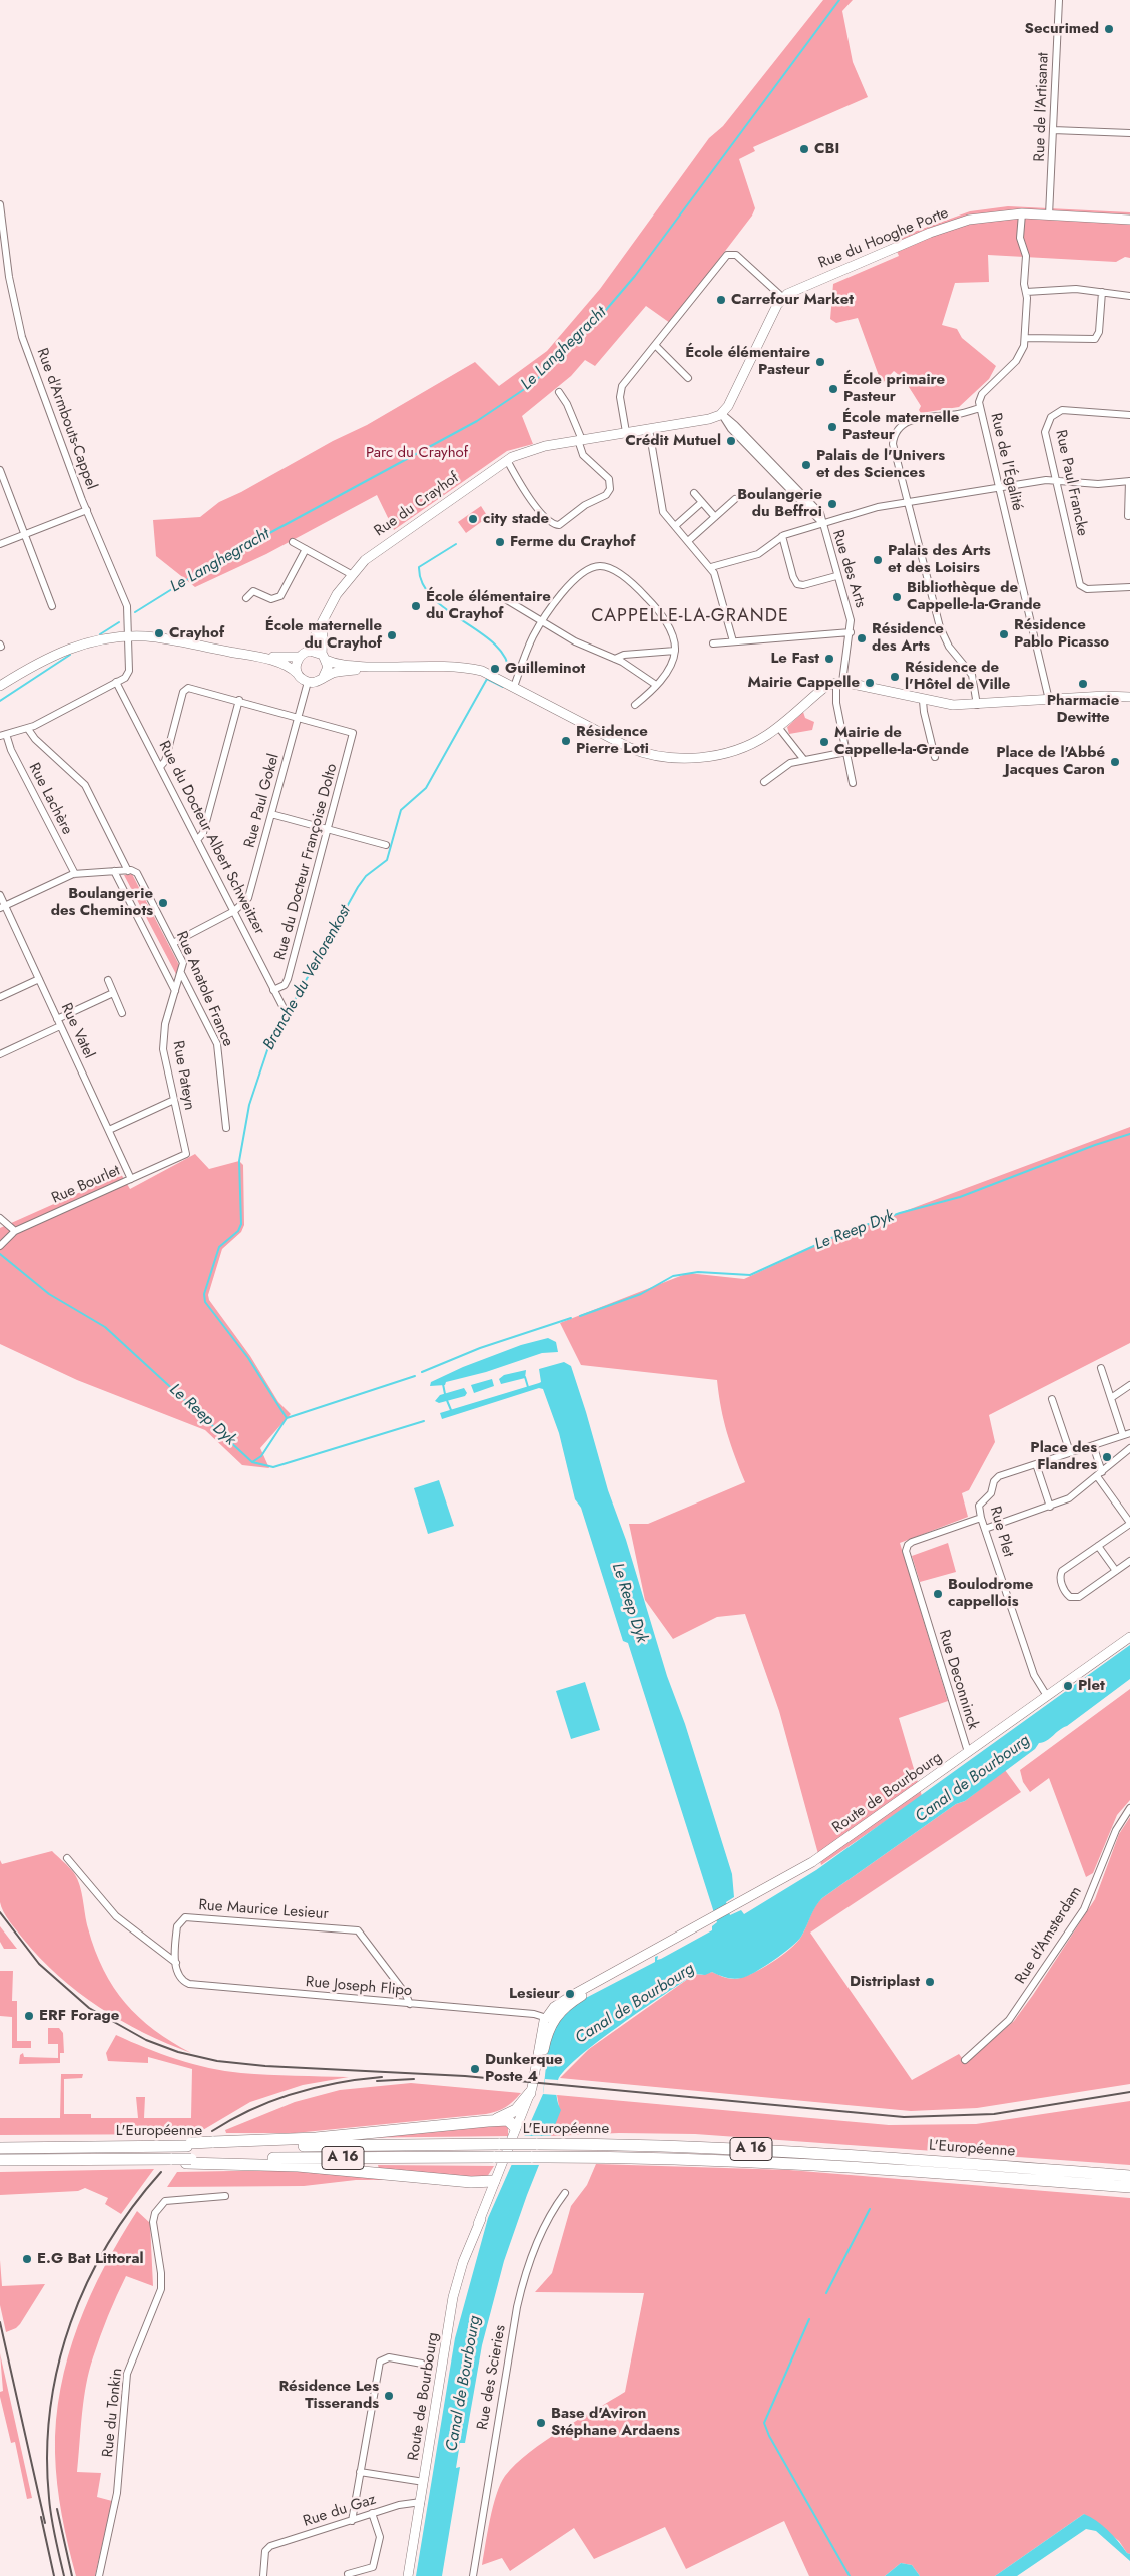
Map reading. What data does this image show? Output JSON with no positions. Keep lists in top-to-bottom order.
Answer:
{
  "streets": {
    "highway": ["L'Européenne", "A 16"],
    "street": [
      "Rue de l'Artisanat",
      "Rue du Hooghe Porte",
      "Rue d'Armbouts-Cappel",
      "Rue de l'Égalité",
      "Rue Paul Francke",
      "Rue du Crayhof",
      "Rue des Arts",
      "Rue Lachère",
      "Rue Paul Gokel",
      "Rue du Docteur Albert Schweitzer",
      "Rue du Docteur Françoise Dolto",
      "Rue Anatole France",
      "Rue Vatel",
      "Rue Pateyn",
      "Rue Bourlet",
      "Rue Plet",
      "Rue Deconninck",
      "Route de Bourbourg",
      "Rue Maurice Lesieur",
      "Rue d'Amsterdam",
      "Rue Joseph Flipo",
      "Rue des Scieries",
      "Rue du Tonkin",
      "Rue du Gaz"
    ]
  },
  "crossings": [
    ["Rue de l'Artisanat", "Rue du Hooghe Porte"],
    ["Rue du Hooghe Porte", "Rue de l'Égalité"],
    ["Rue d'Armbouts-Cappel", "Rue du Docteur Albert Schweitzer"],
    ["Rue du Crayhof", "Rue des Arts"],
    ["Rue du Crayhof", "Rue Paul Gokel"],
    ["Rue Paul Gokel", "Rue du Docteur Albert Schweitzer"],
    ["Rue Paul Gokel", "Rue du Docteur Françoise Dolto"],
    ["Rue Paul Gokel", "Rue Anatole France"],
    ["Rue du Docteur Albert Schweitzer", "Rue du Docteur Françoise Dolto"],
    ["Rue Anatole France", "Rue Pateyn"],
    ["Rue Vatel", "Rue Bourlet"],
    ["Rue Pateyn", "Rue Bourlet"],
    ["Rue Plet", "Rue Deconninck"],
    ["Rue Plet", "Route de Bourbourg"],
    ["Rue Deconninck", "Route de Bourbourg"],
    ["Route de Bourbourg", "Rue Joseph Flipo"],
    ["Route de Bourbourg", "Rue du Gaz"],
    ["Rue Maurice Lesieur", "Rue Joseph Flipo"]
  ],
  "districts": ["CAPPELLE-LA-GRANDE"],
  "water": [
    "Le Langhegracht",
    "Branche du Verlorenkost",
    "Le Reep Dyk",
    "Canal de Bourbourg"
  ],
  "parks": ["Parc du Crayhof"],
  "places": [
    "Securimed",
    "CBI",
    "Carrefour Market",
    "École élémentaire Pasteur",
    "École primaire Pasteur",
    "École maternelle Pasteur",
    "Crédit Mutuel",
    "Palais de l'Univers et des Sciences",
    "Boulangerie du Beffroi",
    "city stade",
    "Ferme du Crayhof",
    "Palais des Arts et des Loisirs",
    "Bibliothèque de Cappelle-la-Grande",
    "École élémentaire du Crayhof",
    "Crayhof",
    "Résidence Pablo Picasso",
    "École maternelle du Crayhof",
    "Résidence des Arts",
    "Le Fast",
    "Guilleminot",
    "Résidence de l'Hôtel de Ville",
    "Mairie Cappelle",
    "Pharmacie Dewitte",
    "Résidence Pierre Loti",
    "Mairie de Cappelle-la-Grande",
    "Place de l'Abbé Jacques Caron",
    "Boulangerie des Cheminots",
    "Place des Flandres",
    "Boulodrome cappellois",
    "Plet",
    "Distriplast",
    "Lesieur",
    "ERF Forage",
    "Dunkerque Poste 4",
    "E.G Bat Littoral",
    "Résidence Les Tisserands",
    "Base d'Aviron Stéphane Ardaens"
  ]
}
